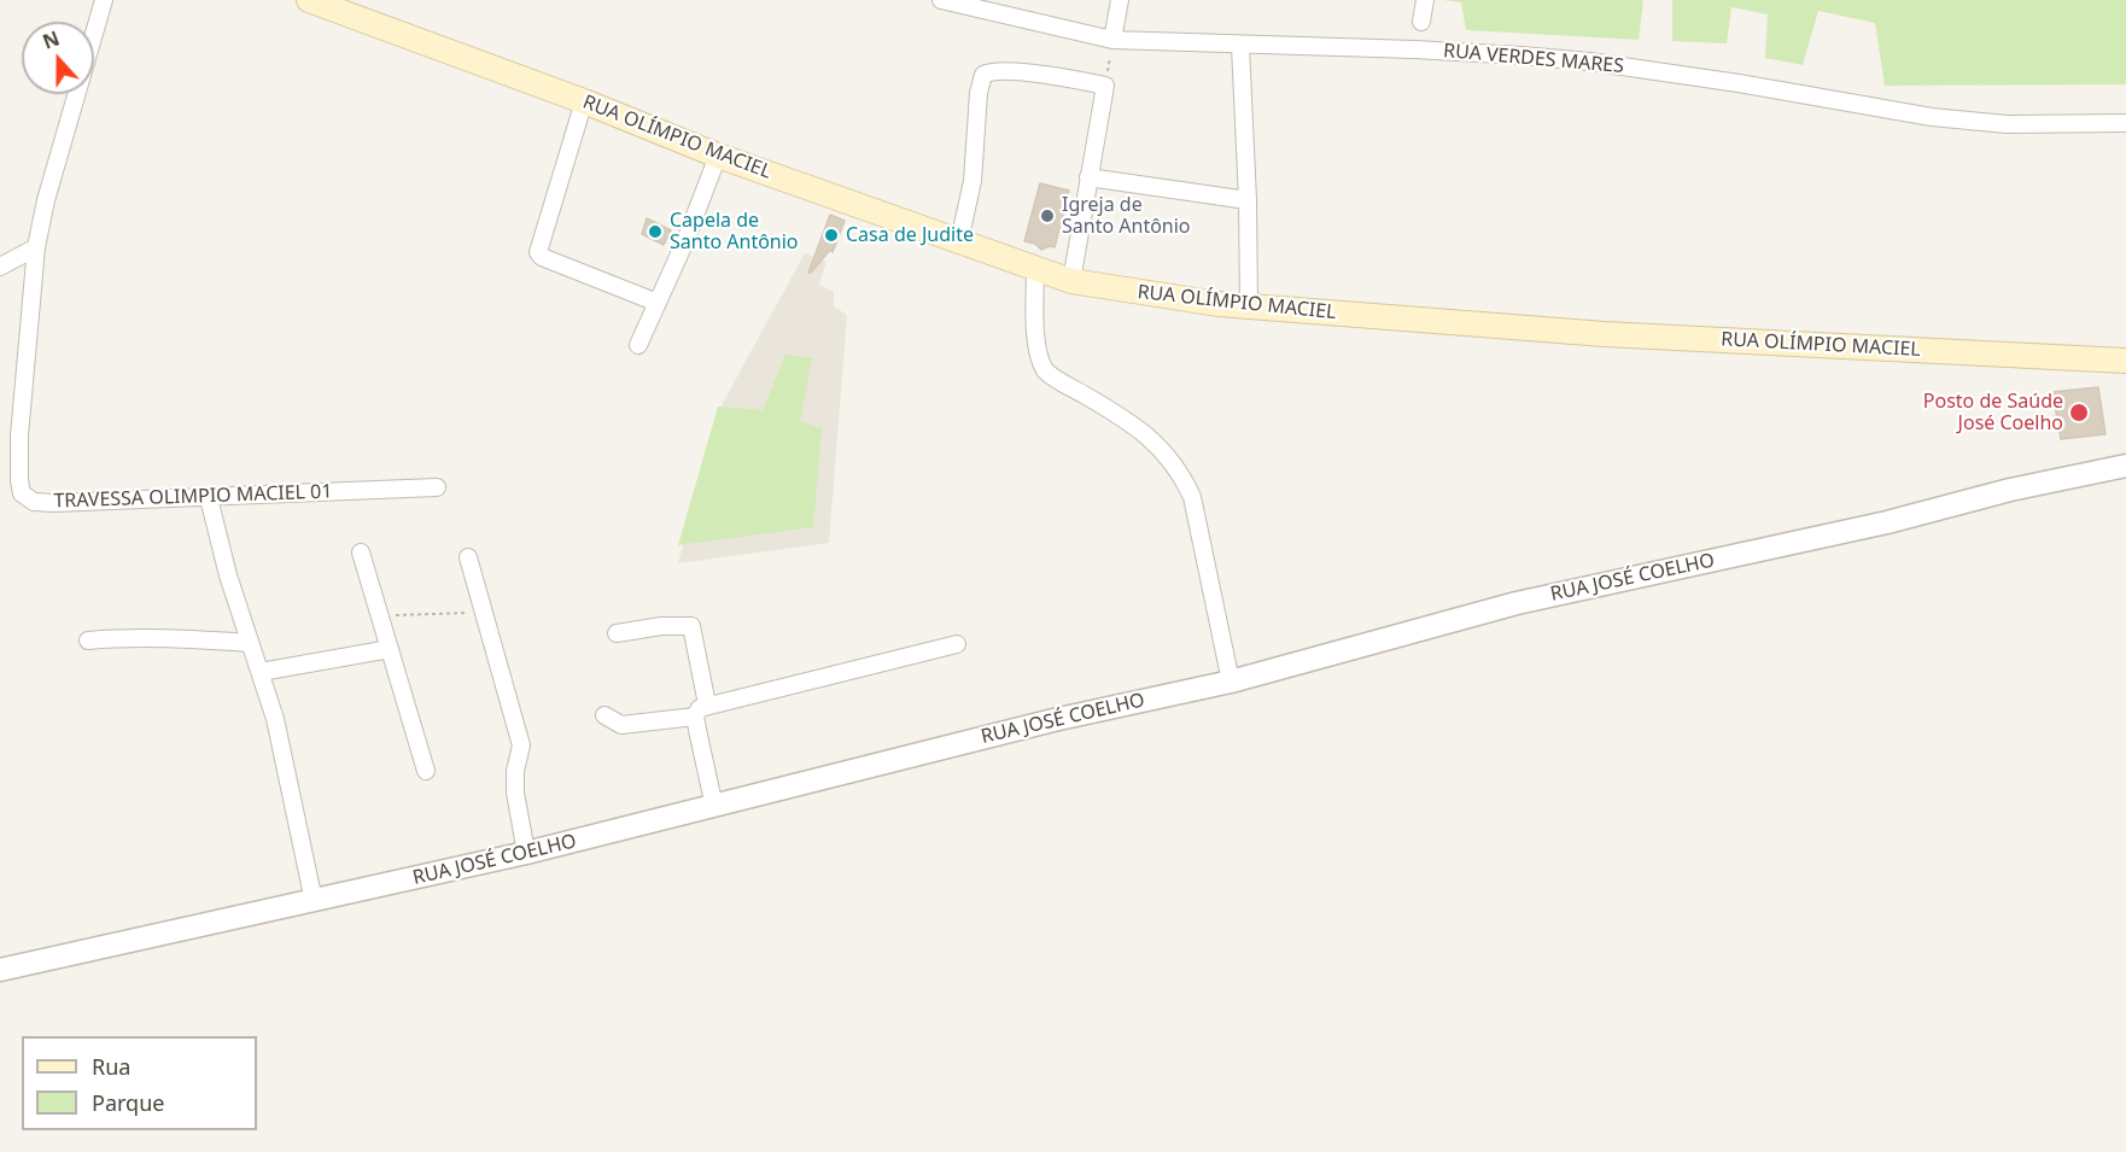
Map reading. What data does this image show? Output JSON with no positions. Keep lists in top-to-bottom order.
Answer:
{
  "streets": {
    "main road": ["RUA OLÍMPIO MACIEL"],
    "street": ["RUA VERDES MARES", "TRAVESSA OLIMPIO MACIEL 01", "RUA JOSÉ COELHO"]
  },
  "places": [
    "Igreja de Santo Antônio",
    "Capela de Santo Antônio",
    "Casa de Judite",
    "Posto de Saúde José Coelho"
  ],
  "legend": ["Rua", "Parque"],
  "north": "top"
}
